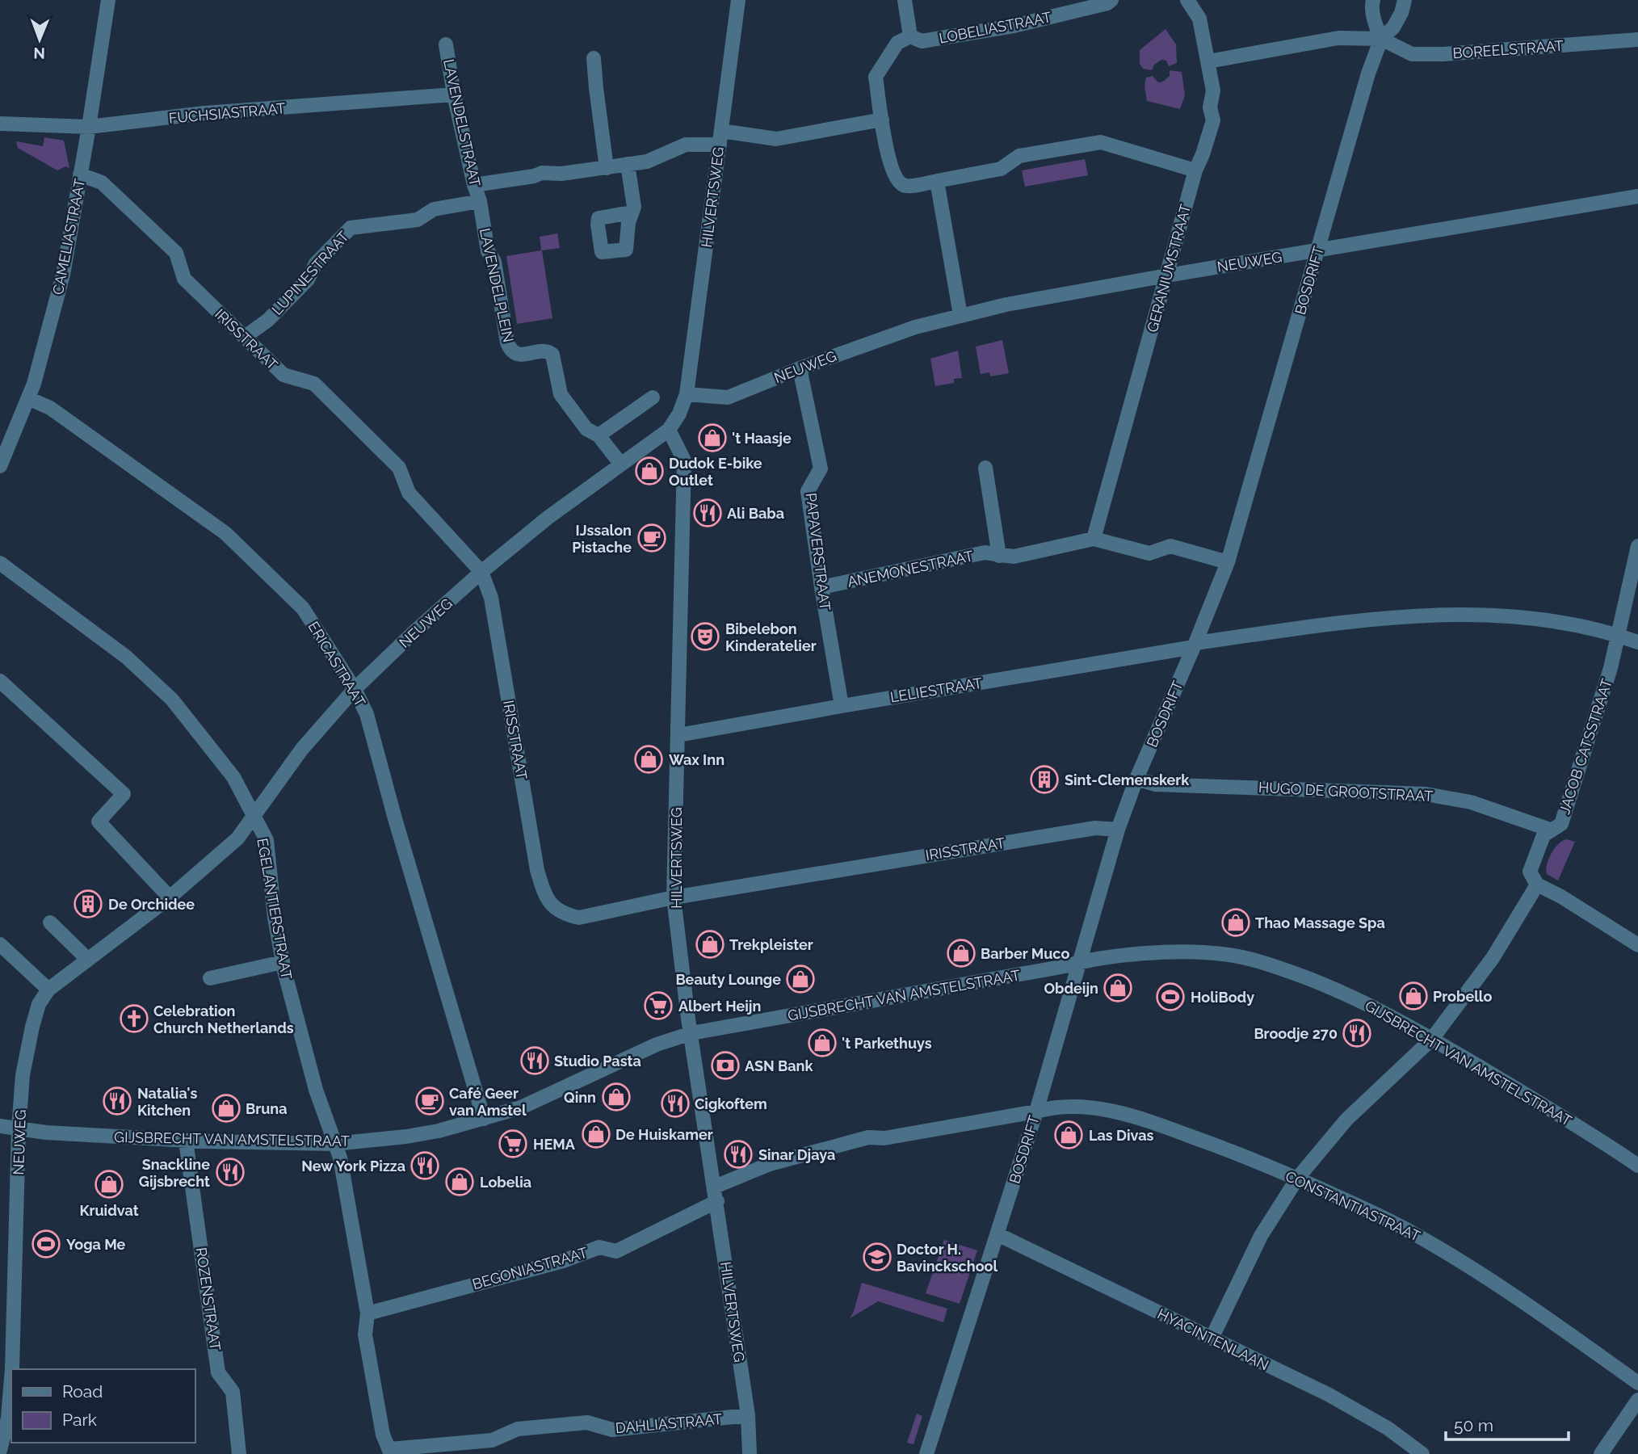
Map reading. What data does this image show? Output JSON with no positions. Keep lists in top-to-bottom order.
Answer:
{
  "streets": {
    "street": [
      "LOBELIASTRAAT",
      "BOREELSTRAAT",
      "FUCHSIASTRAAT",
      "LAVENDELSTRAAT",
      "HILVERTSWEG",
      "CAMELIASTRAAT",
      "NEUWEG",
      "GERANIUMSTRAAT",
      "LUPINESTRAAT",
      "BOSDRIFT",
      "LAVENDELPLEIN",
      "IRISSTRAAT",
      "PAPAVERSTRAAT",
      "ANEMONESTRAAT",
      "ERICASTRAAT",
      "LELIESTRAAT",
      "JACOB CATSSTRAAT",
      "HUGO DE GROOTSTRAAT",
      "EGELANTIERSTRAAT",
      "GIJSBRECHT VAN AMSTELSTRAAT",
      "CONSTANTIASTRAAT",
      "BEGONIASTRAAT",
      "ROZENSTRAAT",
      "HYACINTENLAAN",
      "DAHLIASTRAAT"
    ]
  },
  "crossings": [
    ["BOREELSTRAAT", "BOSDRIFT"],
    ["FUCHSIASTRAAT", "LAVENDELSTRAAT"],
    ["FUCHSIASTRAAT", "CAMELIASTRAAT"],
    ["LAVENDELSTRAAT", "LUPINESTRAAT"],
    ["LAVENDELSTRAAT", "LAVENDELPLEIN"],
    ["HILVERTSWEG", "NEUWEG"],
    ["HILVERTSWEG", "IRISSTRAAT"],
    ["HILVERTSWEG", "LELIESTRAAT"],
    ["HILVERTSWEG", "GIJSBRECHT VAN AMSTELSTRAAT"],
    ["HILVERTSWEG", "BEGONIASTRAAT"],
    ["HILVERTSWEG", "DAHLIASTRAAT"],
    ["CAMELIASTRAAT", "IRISSTRAAT"],
    ["CAMELIASTRAAT", "ERICASTRAAT"],
    ["NEUWEG", "GERANIUMSTRAAT"],
    ["NEUWEG", "BOSDRIFT"],
    ["NEUWEG", "IRISSTRAAT"],
    ["NEUWEG", "PAPAVERSTRAAT"],
    ["NEUWEG", "ERICASTRAAT"],
    ["NEUWEG", "EGELANTIERSTRAAT"],
    ["NEUWEG", "GIJSBRECHT VAN AMSTELSTRAAT"],
    ["GERANIUMSTRAAT", "ANEMONESTRAAT"],
    ["LUPINESTRAAT", "LAVENDELPLEIN"],
    ["LUPINESTRAAT", "IRISSTRAAT"],
    ["BOSDRIFT", "IRISSTRAAT"],
    ["BOSDRIFT", "ANEMONESTRAAT"],
    ["BOSDRIFT", "LELIESTRAAT"],
    ["BOSDRIFT", "HUGO DE GROOTSTRAAT"],
    ["BOSDRIFT", "GIJSBRECHT VAN AMSTELSTRAAT"],
    ["BOSDRIFT", "CONSTANTIASTRAAT"],
    ["BOSDRIFT", "BEGONIASTRAAT"],
    ["BOSDRIFT", "HYACINTENLAAN"],
    ["PAPAVERSTRAAT", "ANEMONESTRAAT"],
    ["PAPAVERSTRAAT", "LELIESTRAAT"],
    ["ERICASTRAAT", "GIJSBRECHT VAN AMSTELSTRAAT"],
    ["LELIESTRAAT", "JACOB CATSSTRAAT"],
    ["JACOB CATSSTRAAT", "HUGO DE GROOTSTRAAT"],
    ["EGELANTIERSTRAAT", "GIJSBRECHT VAN AMSTELSTRAAT"],
    ["EGELANTIERSTRAAT", "BEGONIASTRAAT"],
    ["EGELANTIERSTRAAT", "DAHLIASTRAAT"],
    ["GIJSBRECHT VAN AMSTELSTRAAT", "ROZENSTRAAT"],
    ["CONSTANTIASTRAAT", "BEGONIASTRAAT"]
  ],
  "places": {
    "shop": [
      "'t Haasje",
      "Dudok E-bike Outlet",
      "Wax Inn",
      "Thao Massage Spa",
      "Trekpleister",
      "Barber Muco",
      "Beauty Lounge",
      "Obdeijn",
      "Probello",
      "'t Parkethuys",
      "Qinn",
      "Bruna",
      "De Huiskamer",
      "Las Divas",
      "Lobelia",
      "Kruidvat"
    ],
    "restaurant": [
      "Ali Baba",
      "Broodje 270",
      "Studio Pasta",
      "Natalia's Kitchen",
      "Cigkoftem",
      "Sinar Djaya",
      "New York Pizza",
      "Snackline Gijsbrecht"
    ],
    "cafe": ["IJssalon Pistache", "Café Geer van Amstel"],
    "theatre": ["Bibelebon Kinderatelier"],
    "building": ["Sint-Clemenskerk", "De Orchidee"],
    "sports": ["HoliBody", "Yoga Me"],
    "supermarket": ["Albert Heijn", "HEMA"],
    "church": ["Celebration Church Netherlands"],
    "bank": ["ASN Bank"],
    "school or university": ["Doctor H. Bavinckschool"]
  },
  "legend": ["Road", "Park"],
  "scale_bar": "50 m",
  "north": "bottom"
}
